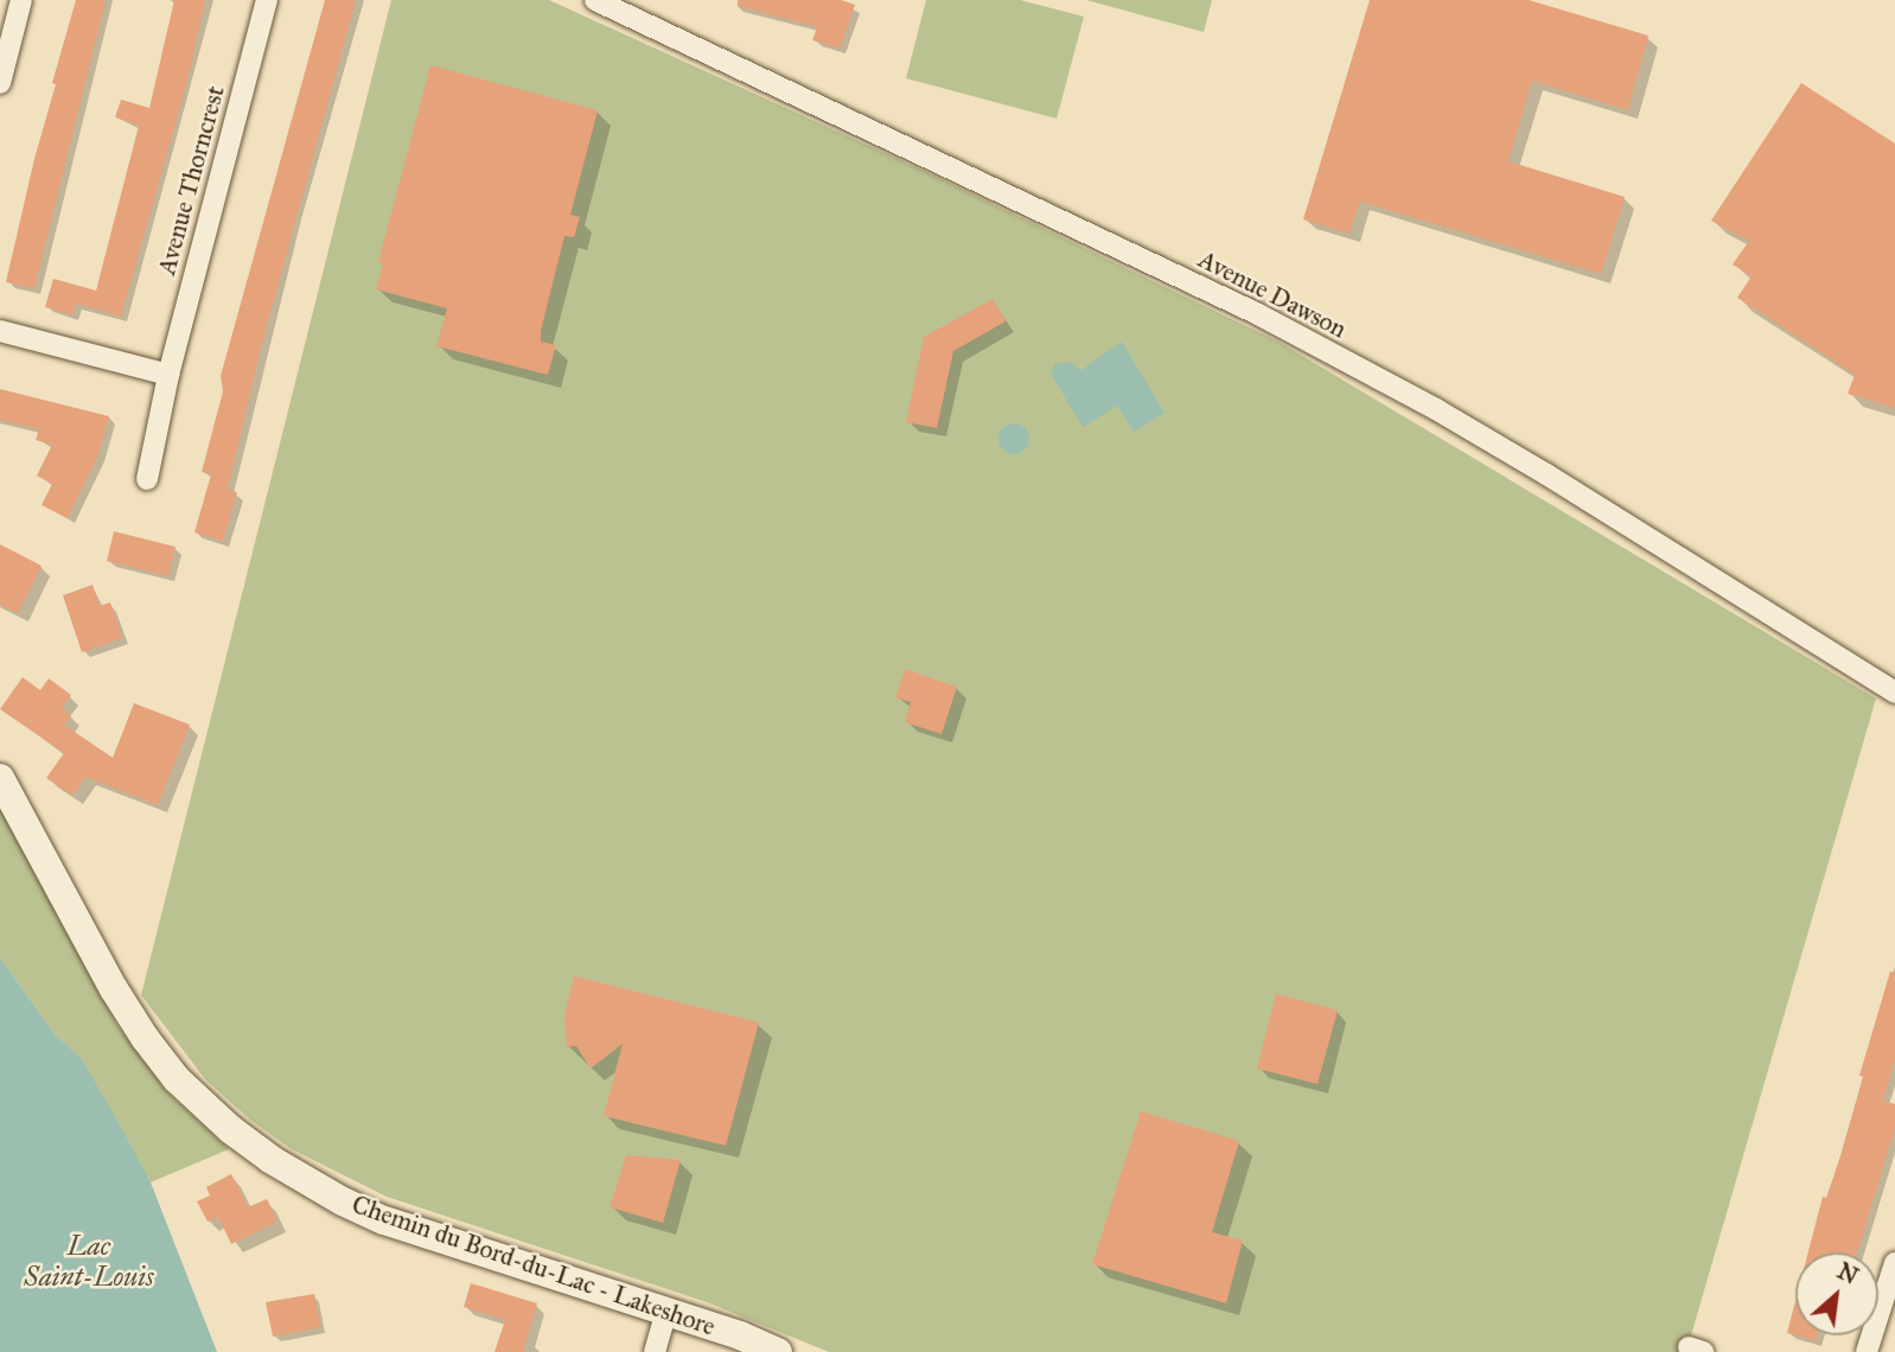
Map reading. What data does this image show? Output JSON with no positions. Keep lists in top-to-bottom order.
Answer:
{
  "streets": {
    "street": ["Avenue Thorncrest", "Avenue Dawson", "Chemin du Bord-du-Lac - Lakeshore"]
  },
  "water": ["Lac Saint-Louis"],
  "north": "top right"
}
